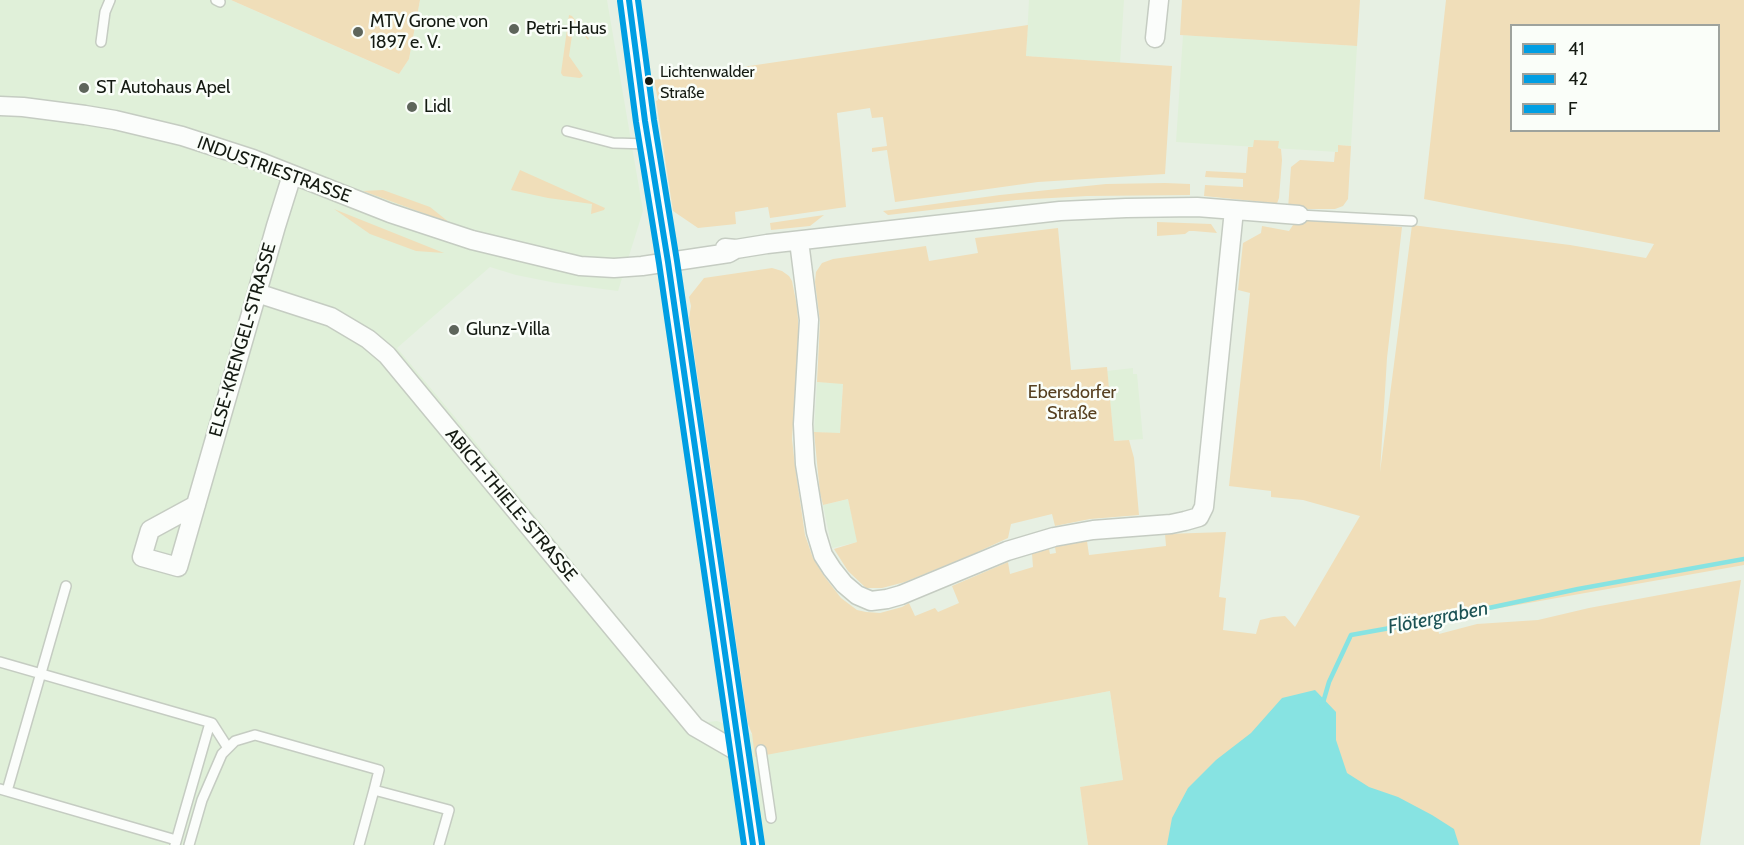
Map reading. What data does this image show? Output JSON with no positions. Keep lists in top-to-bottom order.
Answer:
{
  "streets": {
    "street": ["INDUSTRIESTRASSE", "ELSE-KRENGEL-STRASSE", "ABICH-THIELE-STRASSE"]
  },
  "crossings": [
    ["INDUSTRIESTRASSE", "ELSE-KRENGEL-STRASSE"],
    ["ELSE-KRENGEL-STRASSE", "ABICH-THIELE-STRASSE"]
  ],
  "water": ["Flötergraben"],
  "parks": ["Ebersdorfer Straße"],
  "places": [
    "Petri-Haus",
    "MTV Grone von 1897 e. V.",
    "Lichtenwalder Straße",
    "ST Autohaus Apel",
    "Lidl",
    "Glunz-Villa"
  ],
  "lines": ["transit line 41", "transit line F", "transit line 42"],
  "legend": ["41", "42", "F"]
}
